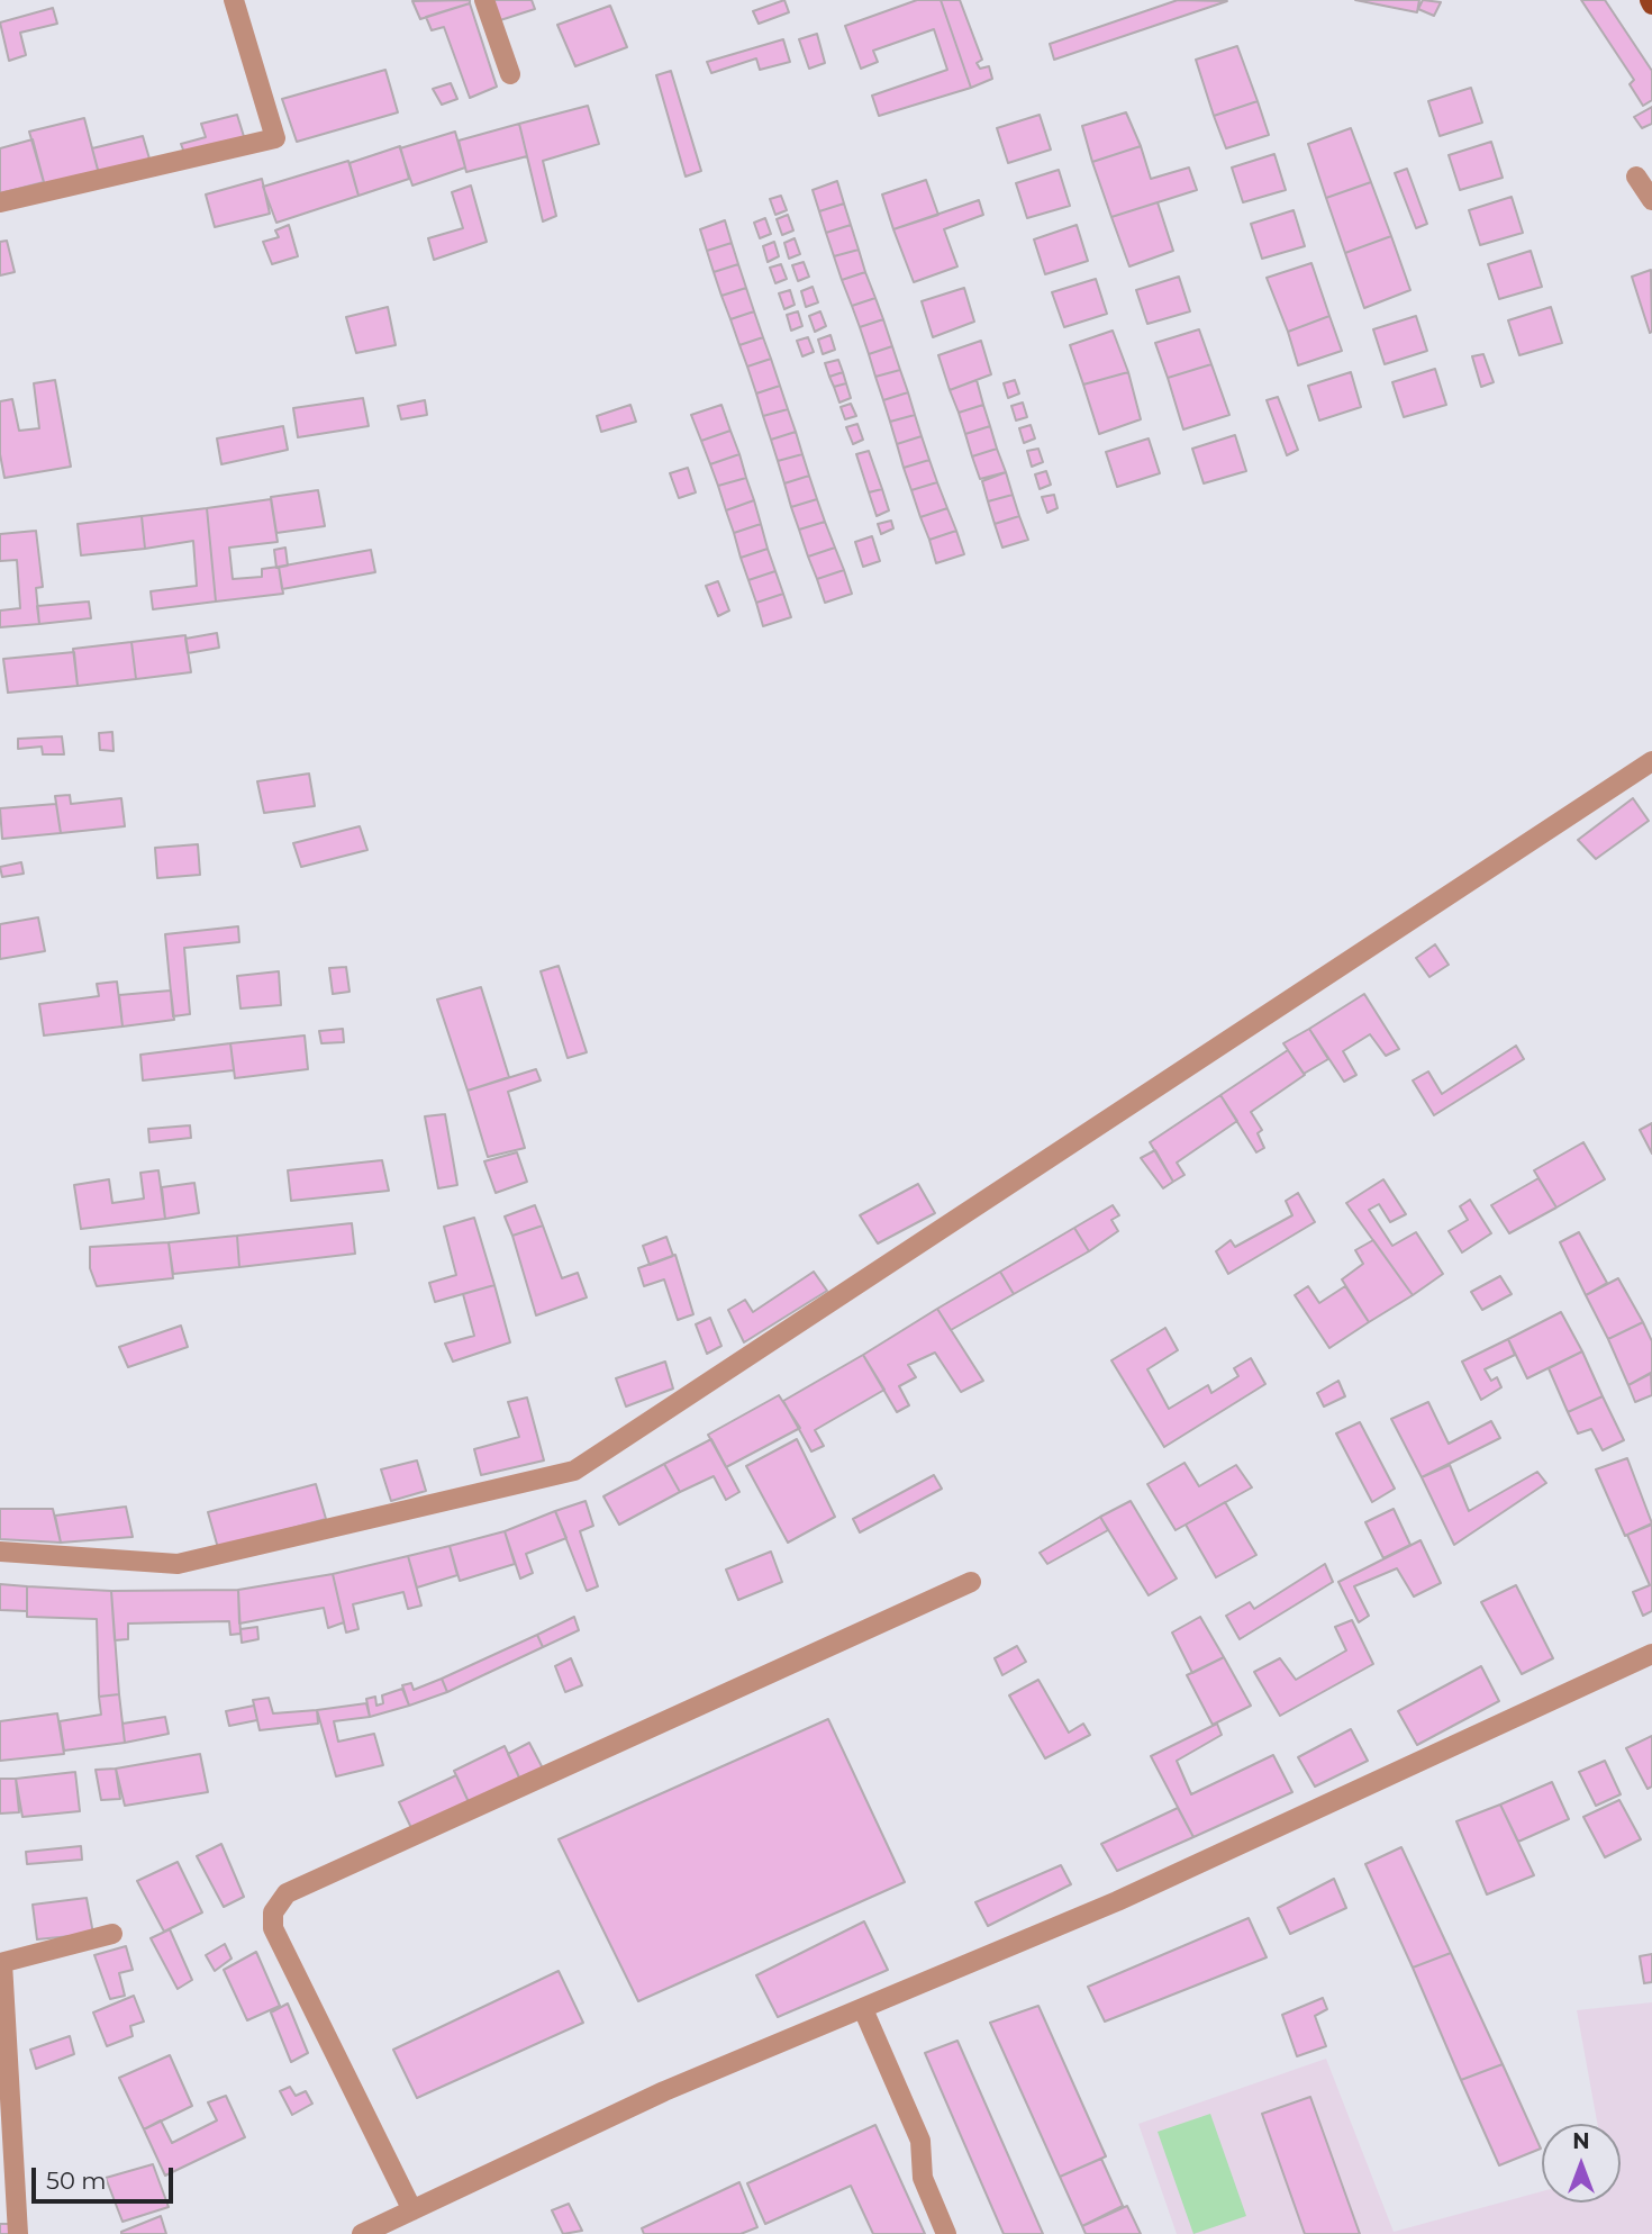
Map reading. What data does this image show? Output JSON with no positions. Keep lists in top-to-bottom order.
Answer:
{
  "scale_bar": "50 m",
  "north": "top"
}
